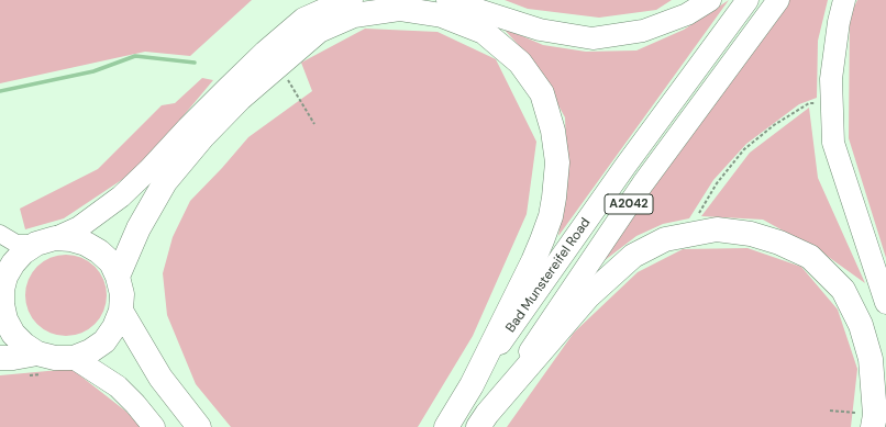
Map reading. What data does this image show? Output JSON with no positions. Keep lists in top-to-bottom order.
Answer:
{
  "streets": {
    "highway": ["Bad Munstereifel Road"],
    "main road": ["A2042"]
  }
}
